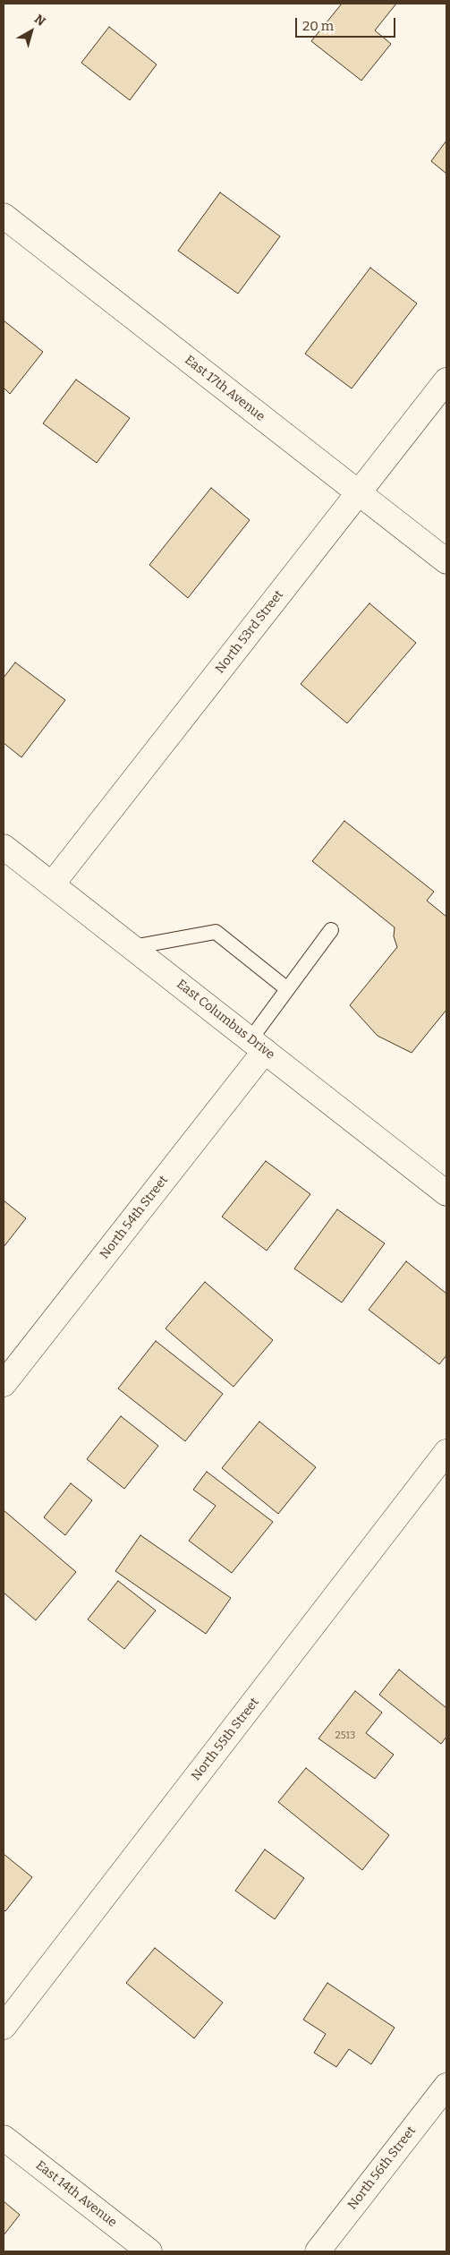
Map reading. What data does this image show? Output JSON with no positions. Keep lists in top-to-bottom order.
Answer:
{
  "streets": {
    "street": [
      "East 17th Avenue",
      "North 53rd Street",
      "East Columbus Drive",
      "North 54th Street",
      "North 55th Street",
      "North 56th Street",
      "East 14th Avenue"
    ]
  },
  "crossings": [
    ["East 17th Avenue", "North 53rd Street"],
    ["North 53rd Street", "East Columbus Drive"],
    ["East Columbus Drive", "North 54th Street"]
  ],
  "house_numbers": ["2513"],
  "scale_bar": "20 m",
  "north": "top right"
}
